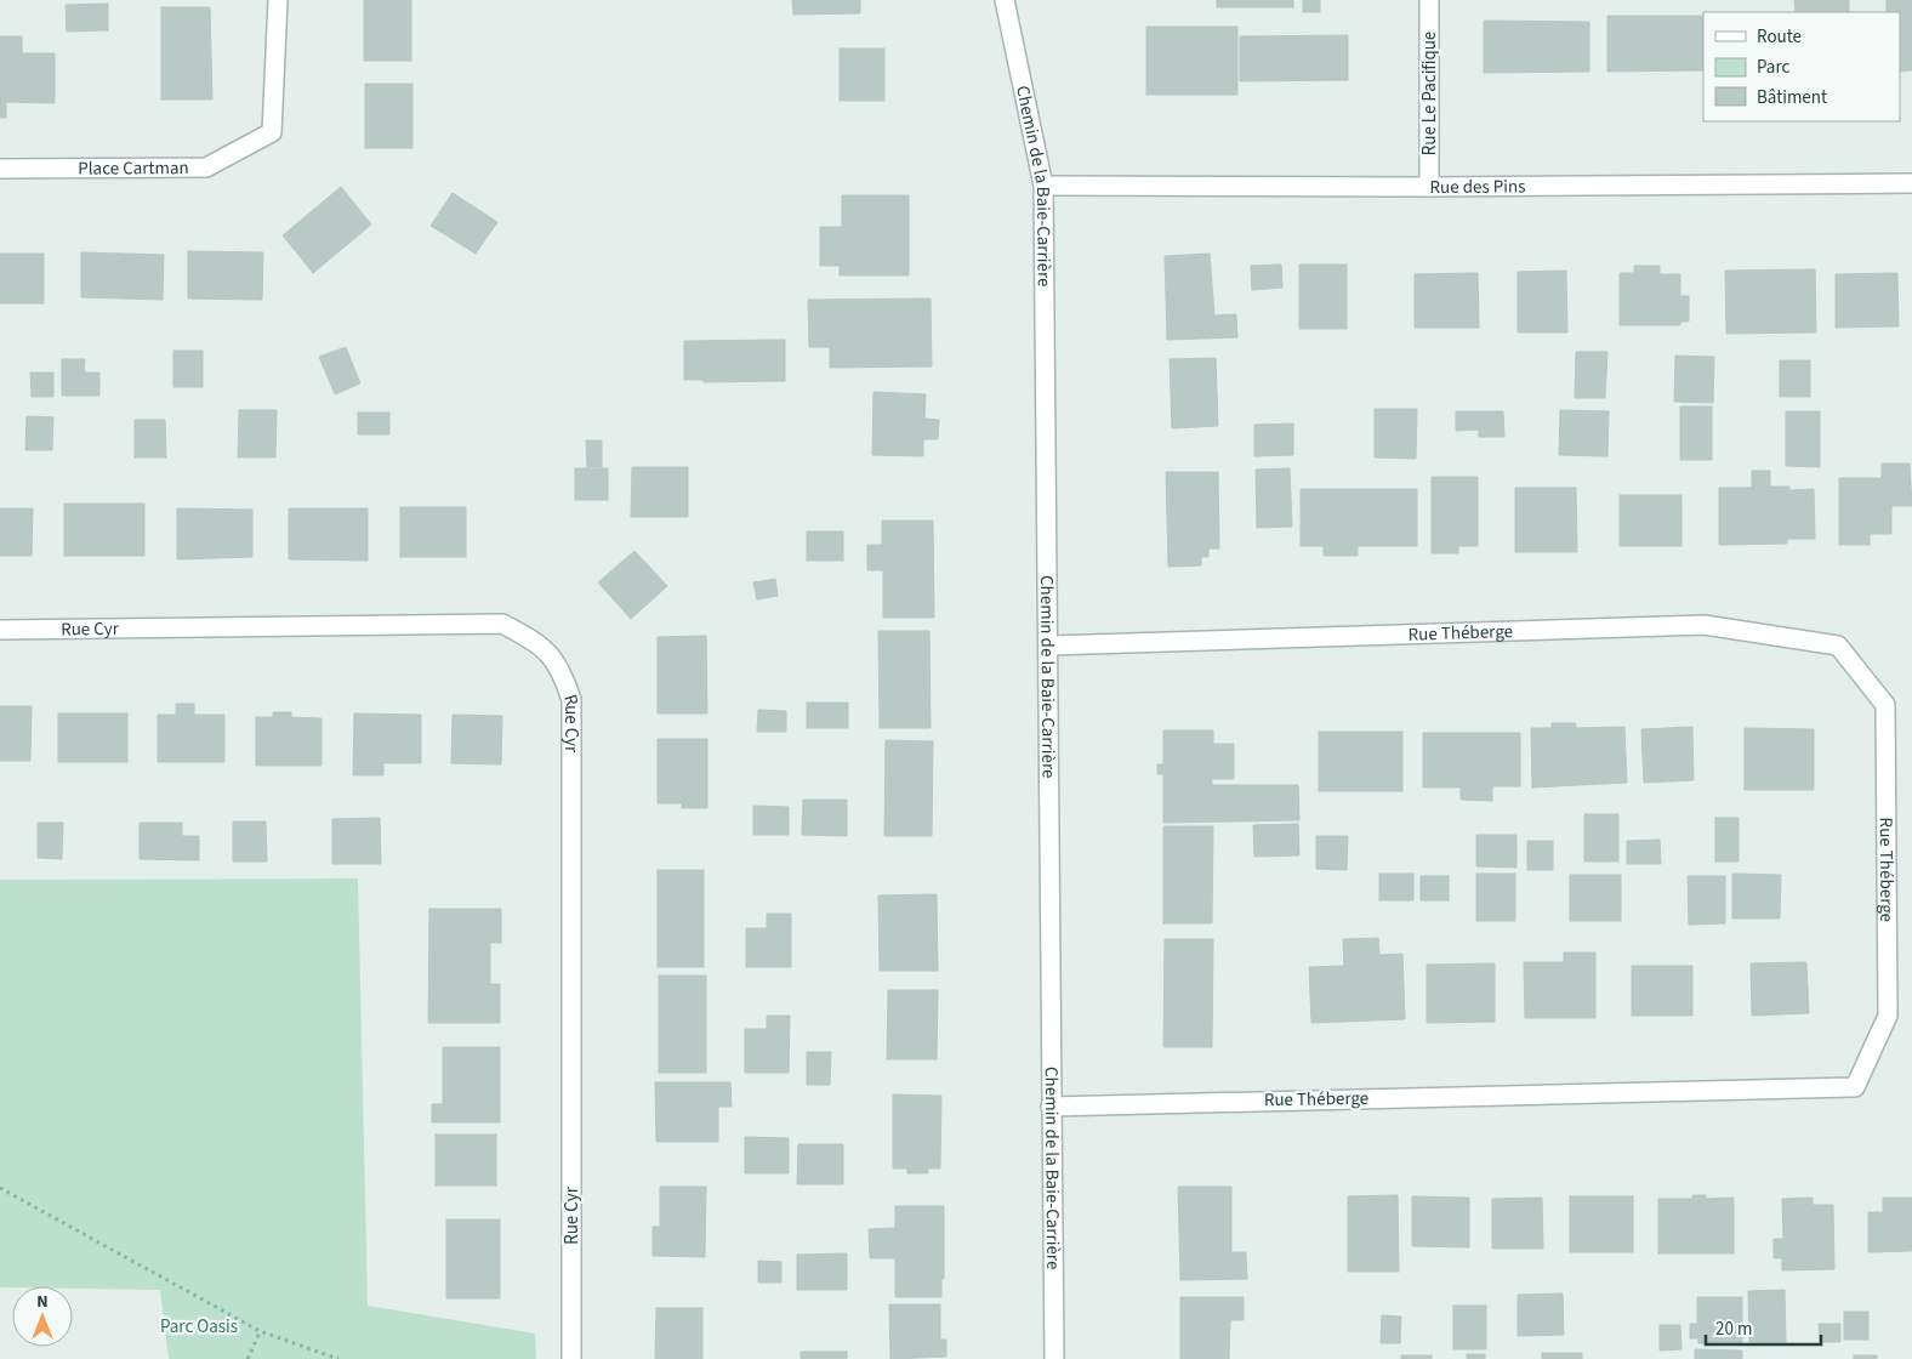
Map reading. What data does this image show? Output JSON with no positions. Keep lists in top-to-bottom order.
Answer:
{
  "streets": {
    "street": [
      "Rue Le Pacifique",
      "Place Cartman",
      "Rue des Pins",
      "Chemin de la Baie-Carrière",
      "Rue Cyr",
      "Rue Théberge"
    ]
  },
  "crossings": [
    ["Rue Le Pacifique", "Rue des Pins"],
    ["Rue des Pins", "Chemin de la Baie-Carrière"],
    ["Chemin de la Baie-Carrière", "Rue Théberge"]
  ],
  "parks": ["Parc Oasis"],
  "legend": ["Route", "Parc", "Bâtiment"],
  "scale_bar": "20 m",
  "north": "top"
}
